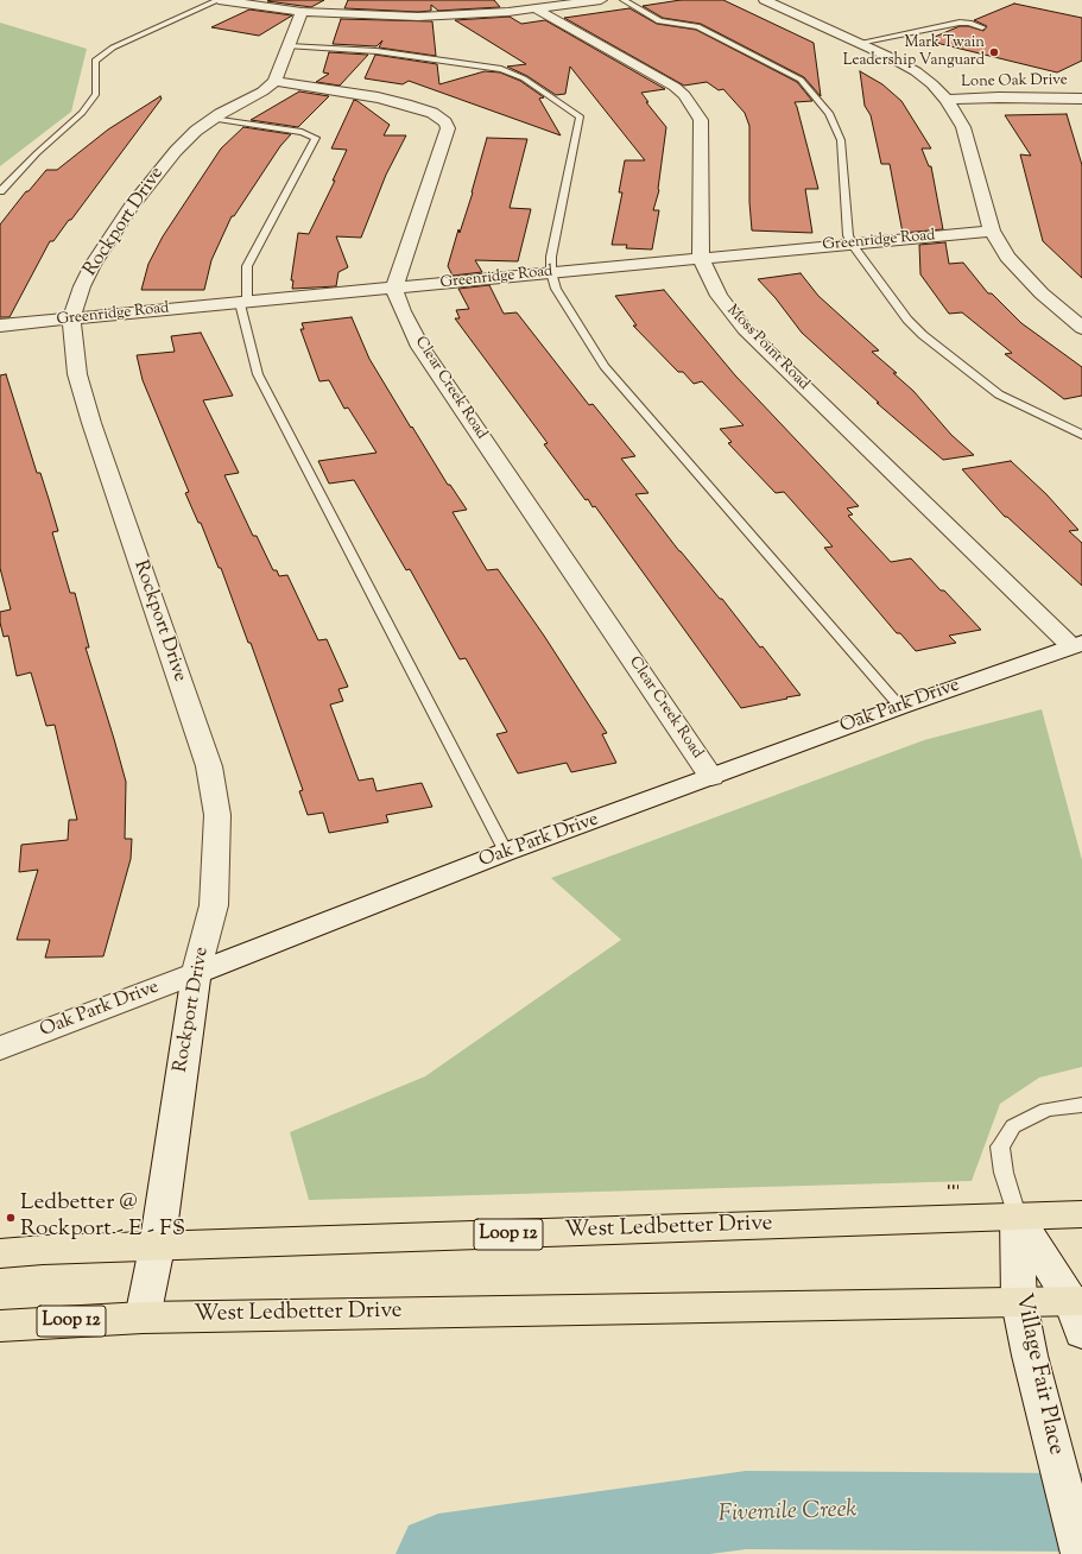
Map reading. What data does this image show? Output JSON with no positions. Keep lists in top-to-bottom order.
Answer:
{
  "streets": {
    "main road": ["West Ledbetter Drive", "Loop 12"],
    "street": [
      "Lone Oak Drive",
      "Rockport Drive",
      "Greenridge Road",
      "Moss Point Road",
      "Clear Creek Road",
      "Oak Park Drive",
      "Village Fair Place"
    ]
  },
  "crossings": [
    ["Rockport Drive", "Greenridge Road"],
    ["Rockport Drive", "Oak Park Drive"],
    ["Rockport Drive", "West Ledbetter Drive"],
    ["Greenridge Road", "Moss Point Road"],
    ["Greenridge Road", "Clear Creek Road"],
    ["Moss Point Road", "Oak Park Drive"],
    ["Clear Creek Road", "Oak Park Drive"],
    ["West Ledbetter Drive", "Village Fair Place"]
  ],
  "water": ["Fivemile Creek"],
  "places": ["Mark Twain Leadership Vanguard", "Ledbetter @ Rockport - E - FS"]
}
